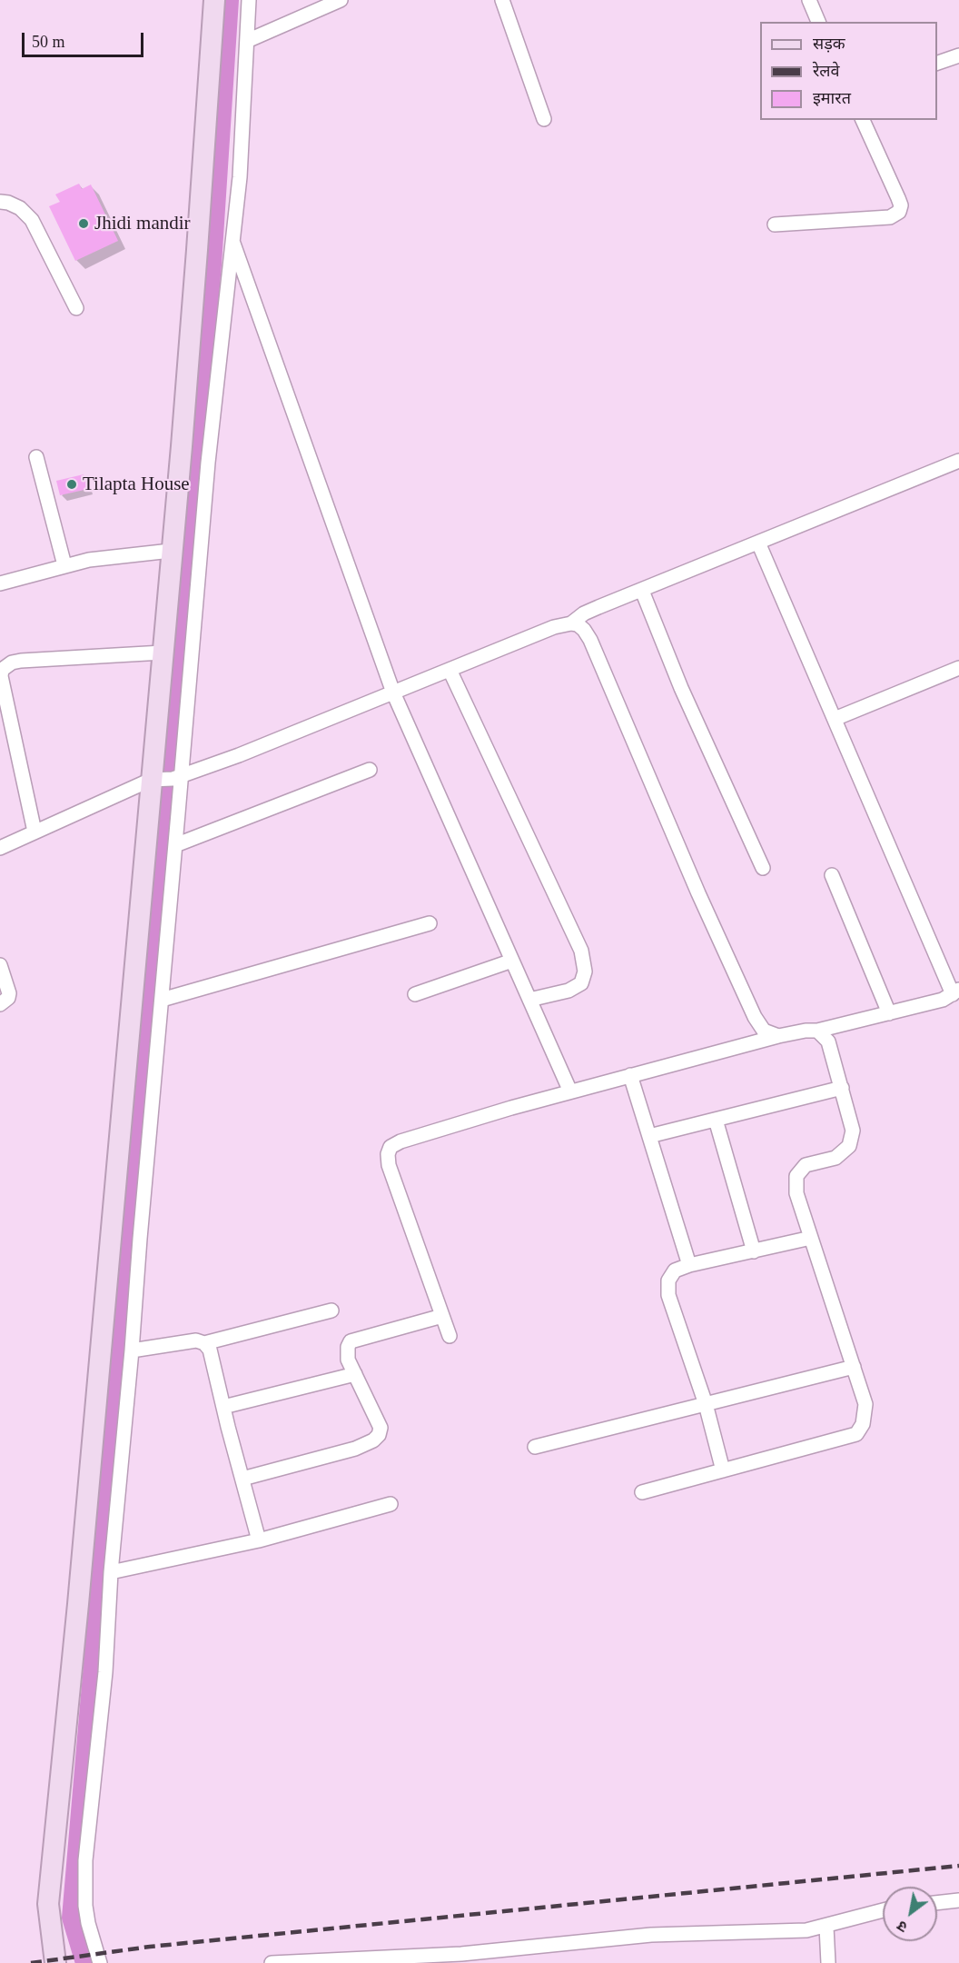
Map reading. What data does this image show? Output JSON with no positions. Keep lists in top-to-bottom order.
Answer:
{
  "places": ["Jhidi mandir", "Tilapta House"],
  "legend": ["सड़क", "रेलवे", "इमारत"],
  "scale_bar": "50 m",
  "north": "bottom left"
}
